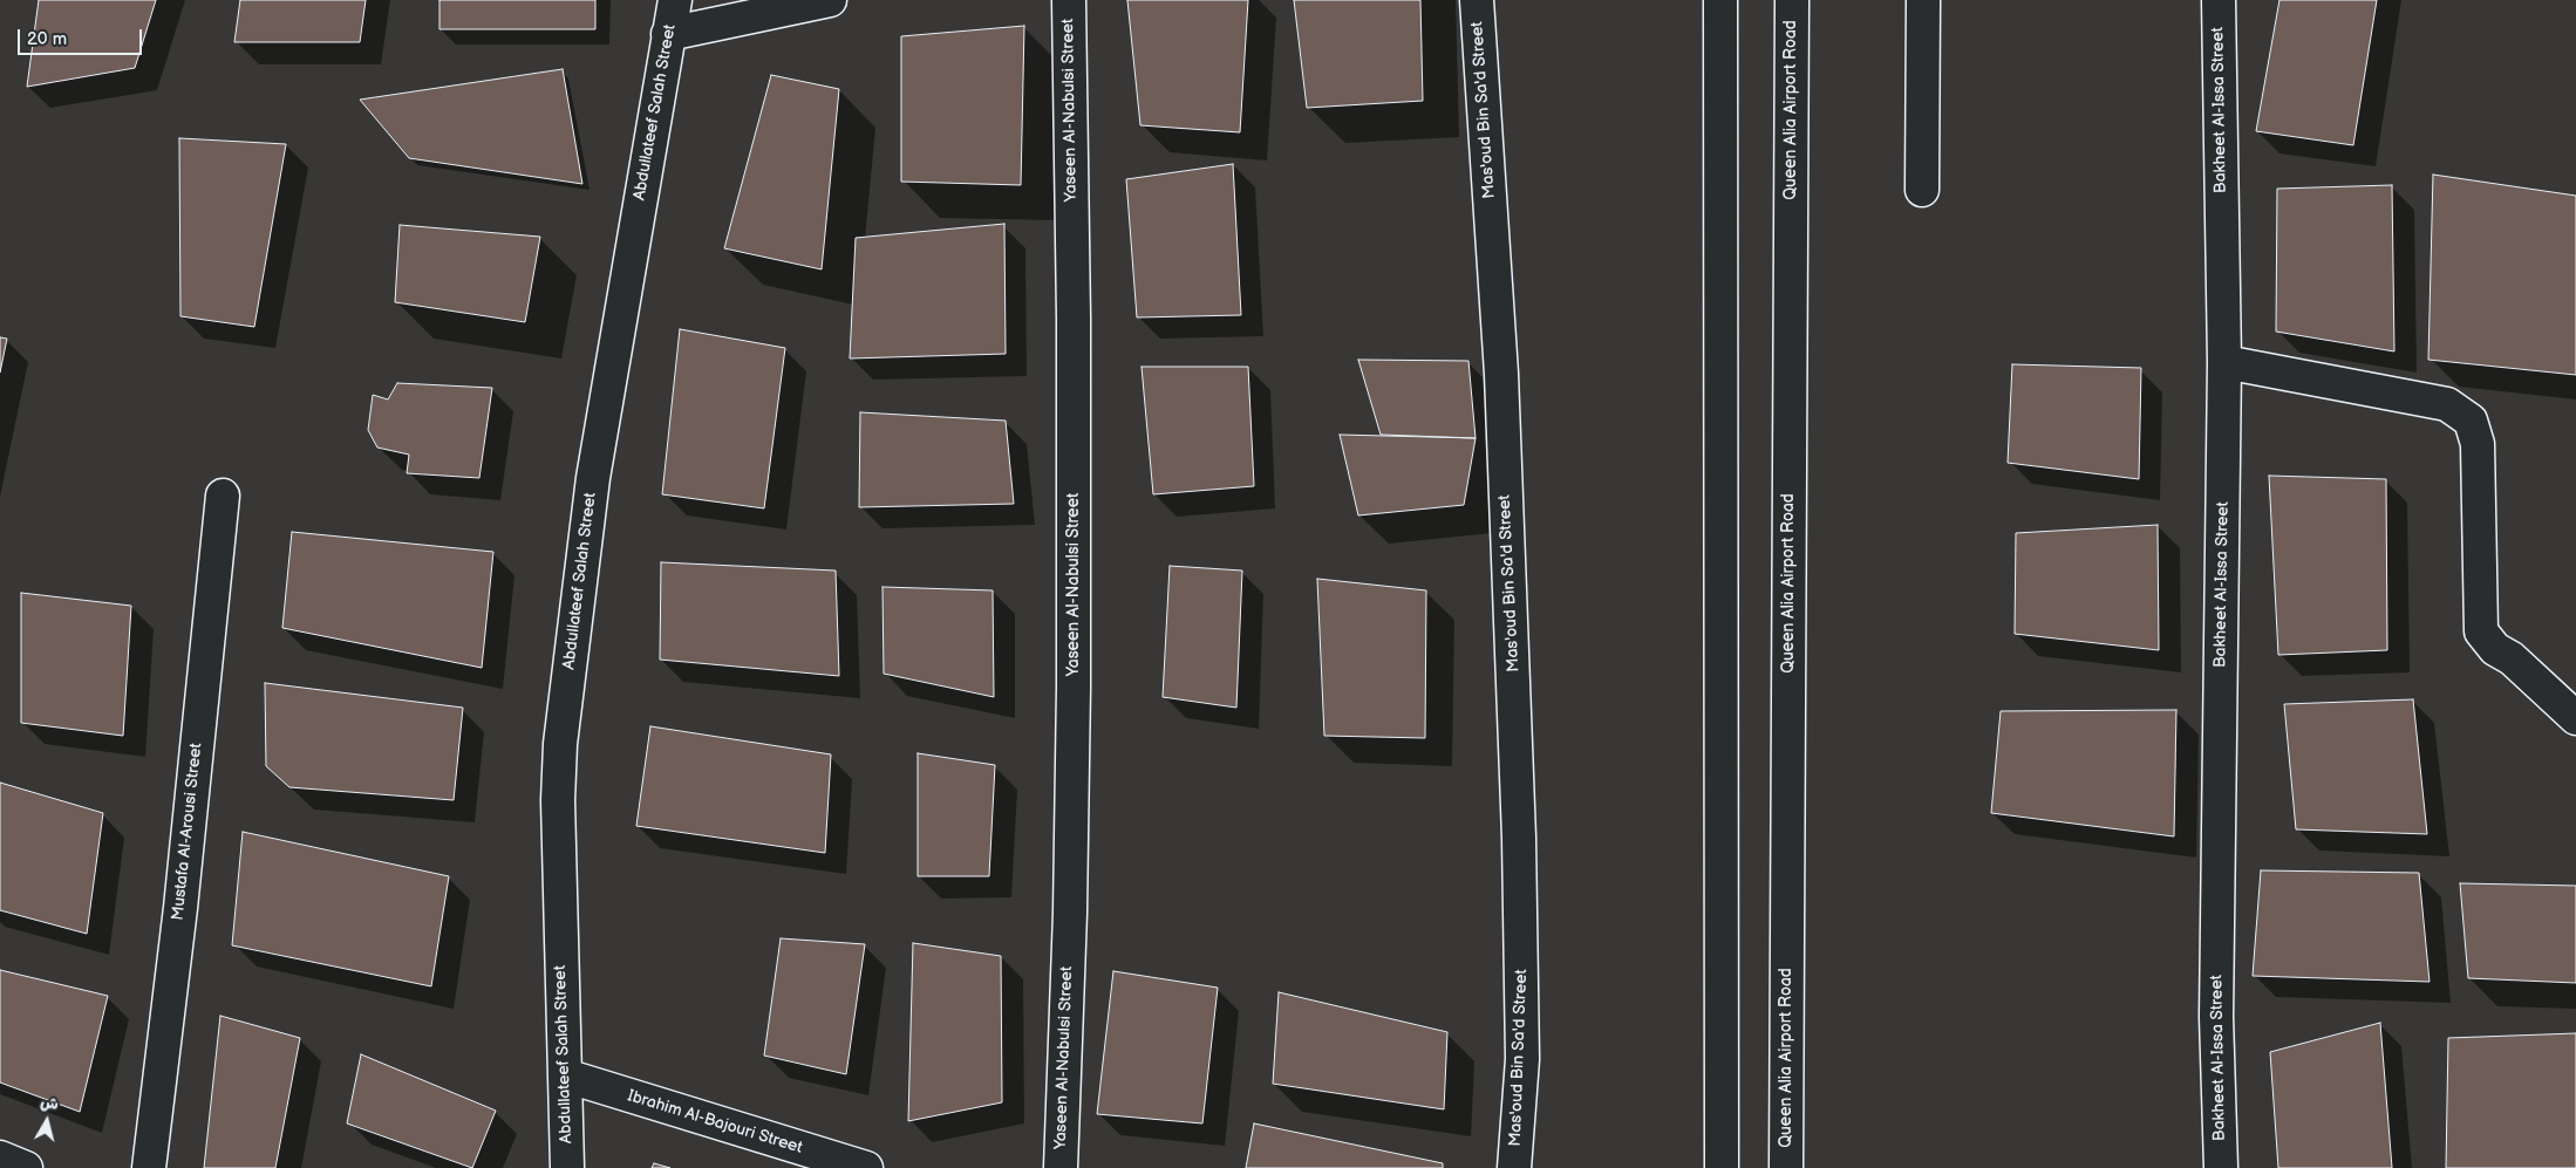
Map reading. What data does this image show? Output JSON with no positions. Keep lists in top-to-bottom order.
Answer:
{
  "streets": {
    "main road": [
      "Yaseen Al-Nabulsi Street",
      "Mas'oud Bin Sa'd Street",
      "Queen Alia Airport Road",
      "Bakheet Al-Issa Street",
      "Abdullateef Salah Street",
      "Mustafa Al-Arousi Street",
      "Ibrahim Al-Bajouri Street"
    ]
  },
  "crossings": [
    ["Abdullateef Salah Street", "Ibrahim Al-Bajouri Street"]
  ],
  "scale_bar": "20 m",
  "north": "top"
}
